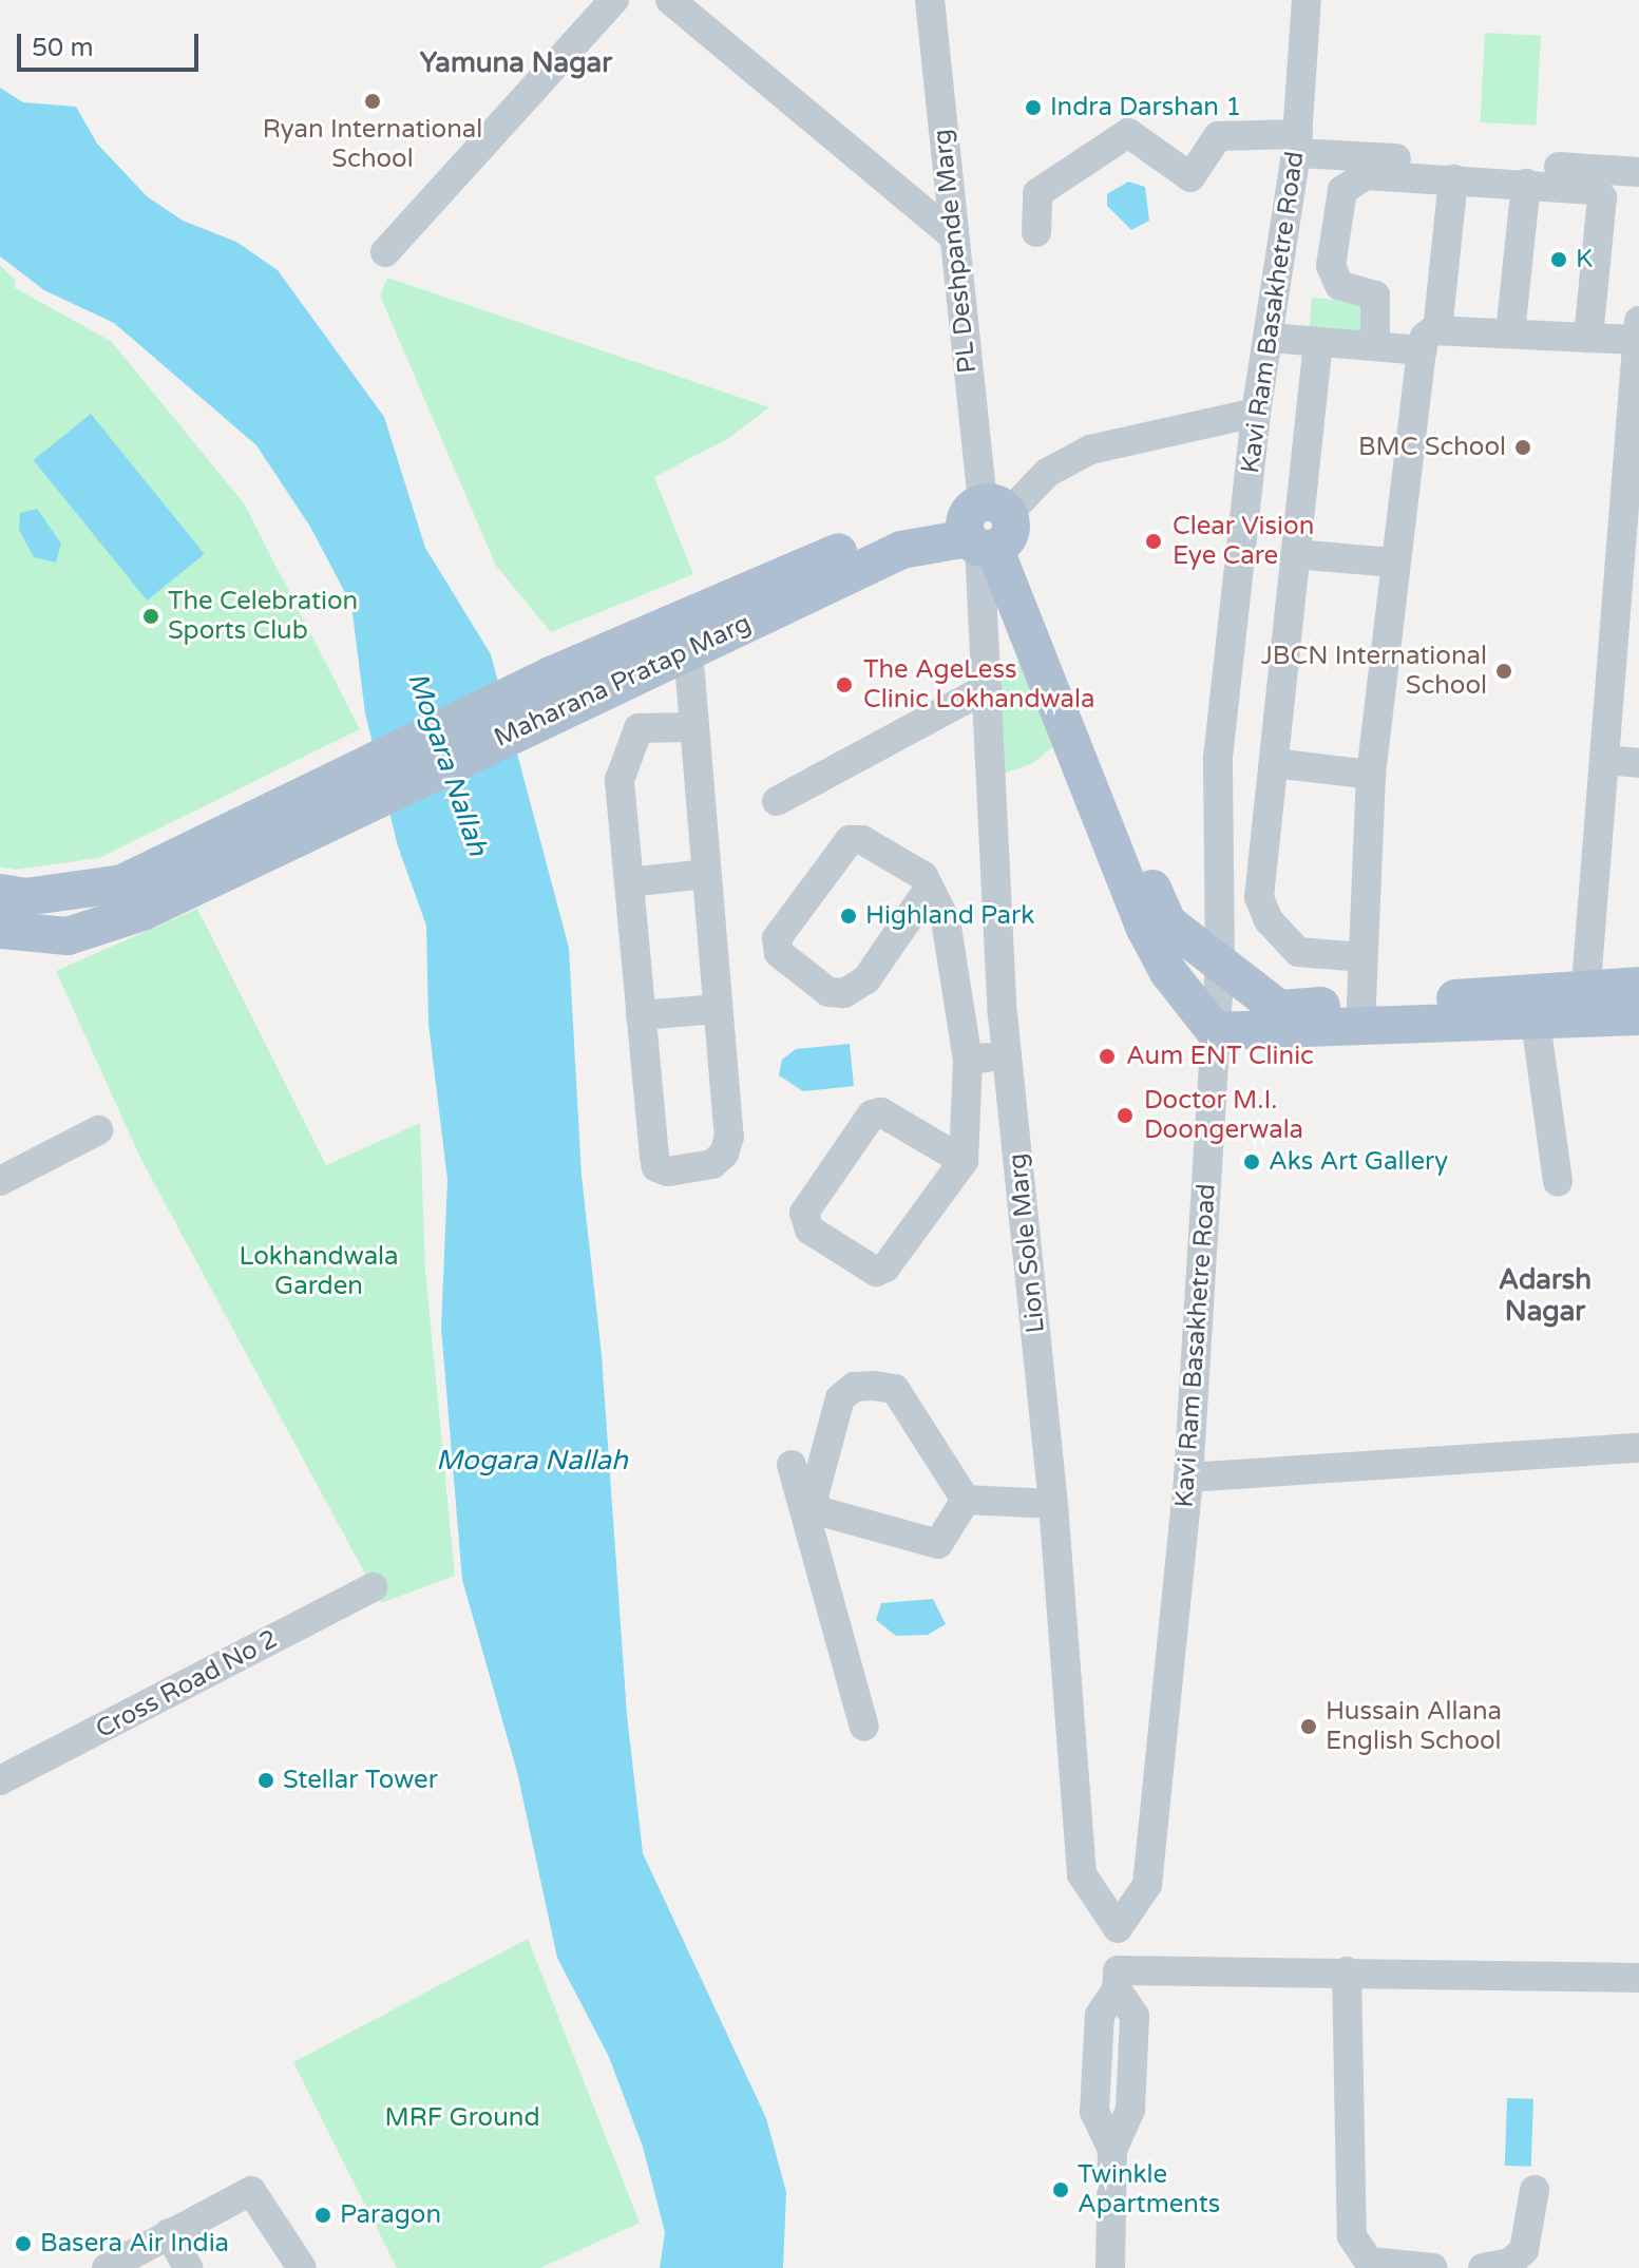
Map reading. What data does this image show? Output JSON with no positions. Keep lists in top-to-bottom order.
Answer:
{
  "streets": {
    "main road": ["Maharana Pratap Marg"],
    "street": [
      "PL Deshpande Marg",
      "Kavi Ram Basakhetre Road",
      "Lion Sole Marg",
      "Cross Road No 2"
    ]
  },
  "crossings": [
    ["PL Deshpande Marg", "Maharana Pratap Marg"],
    ["PL Deshpande Marg", "Lion Sole Marg"],
    ["Kavi Ram Basakhetre Road", "Lion Sole Marg"],
    ["Maharana Pratap Marg", "Lion Sole Marg"]
  ],
  "districts": ["Yamuna Nagar", "Adarsh Nagar"],
  "water": ["Mogara Nallah"],
  "parks": ["Lokhandwala Garden", "MRF Ground"],
  "places": [
    "Ryan International School",
    "Indra Darshan 1",
    "K",
    "BMC School",
    "Clear Vision Eye Care",
    "The Celebration Sports Club",
    "JBCN International School",
    "The AgeLess Clinic Lokhandwala",
    "Highland Park",
    "Aum ENT Clinic",
    "Doctor M.I. Doongerwala",
    "Aks Art Gallery",
    "Hussain Allana English School",
    "Stellar Tower",
    "Twinkle Apartments",
    "Paragon",
    "Basera Air India"
  ],
  "scale_bar": "50 m"
}
